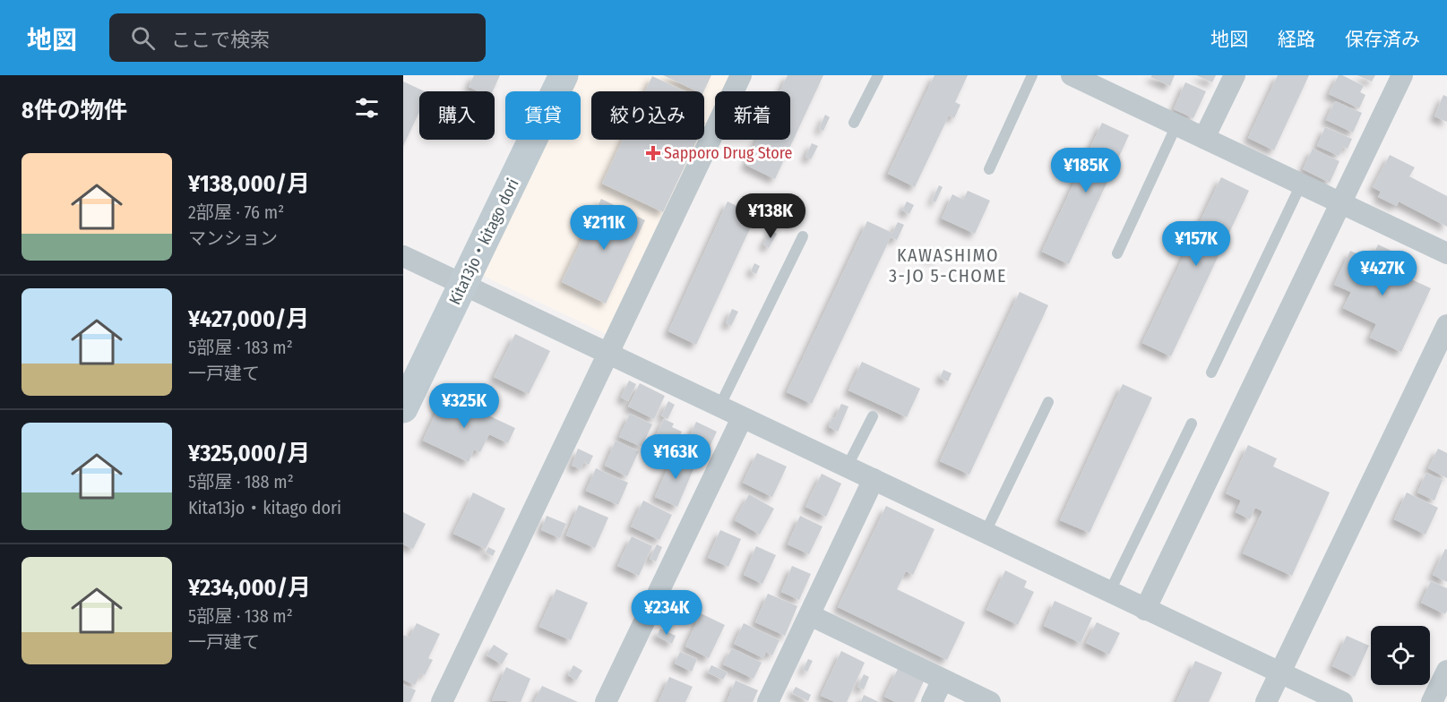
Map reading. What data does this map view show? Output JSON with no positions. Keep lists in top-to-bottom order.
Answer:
{
  "streets": {
    "main road": ["Kita13jo・kitago dori"]
  },
  "districts": ["KAWASHIMO 3-JO 5-CHOME"],
  "places": {
    "health": ["Sapporo Drug Store"]
  },
  "page": {
    "header": "地図",
    "search": "ここで検索",
    "nav": ["地図", "経路", "保存済み"],
    "heading": "8件の物件",
    "chip": [
      "購入",
      "賃貸",
      "絞り込み",
      "新着"
    ],
    "list": [
      {
        "name": "¥138,000/月",
        "note": "2部屋 · 76 m² · マンション"
      },
      {
        "name": "¥427,000/月",
        "note": "5部屋 · 183 m² · 一戸建て"
      },
      {
        "name": "¥325,000/月",
        "note": "5部屋 · 188 m² · Kita13jo・kitago dori"
      },
      {
        "name": "¥234,000/月",
        "note": "5部屋 · 138 m² · 一戸建て"
      }
    ],
    "price": [
      "¥185K",
      "¥138K",
      "¥211K",
      "¥157K",
      "¥427K",
      "¥325K",
      "¥163K",
      "¥234K"
    ]
  }
}
